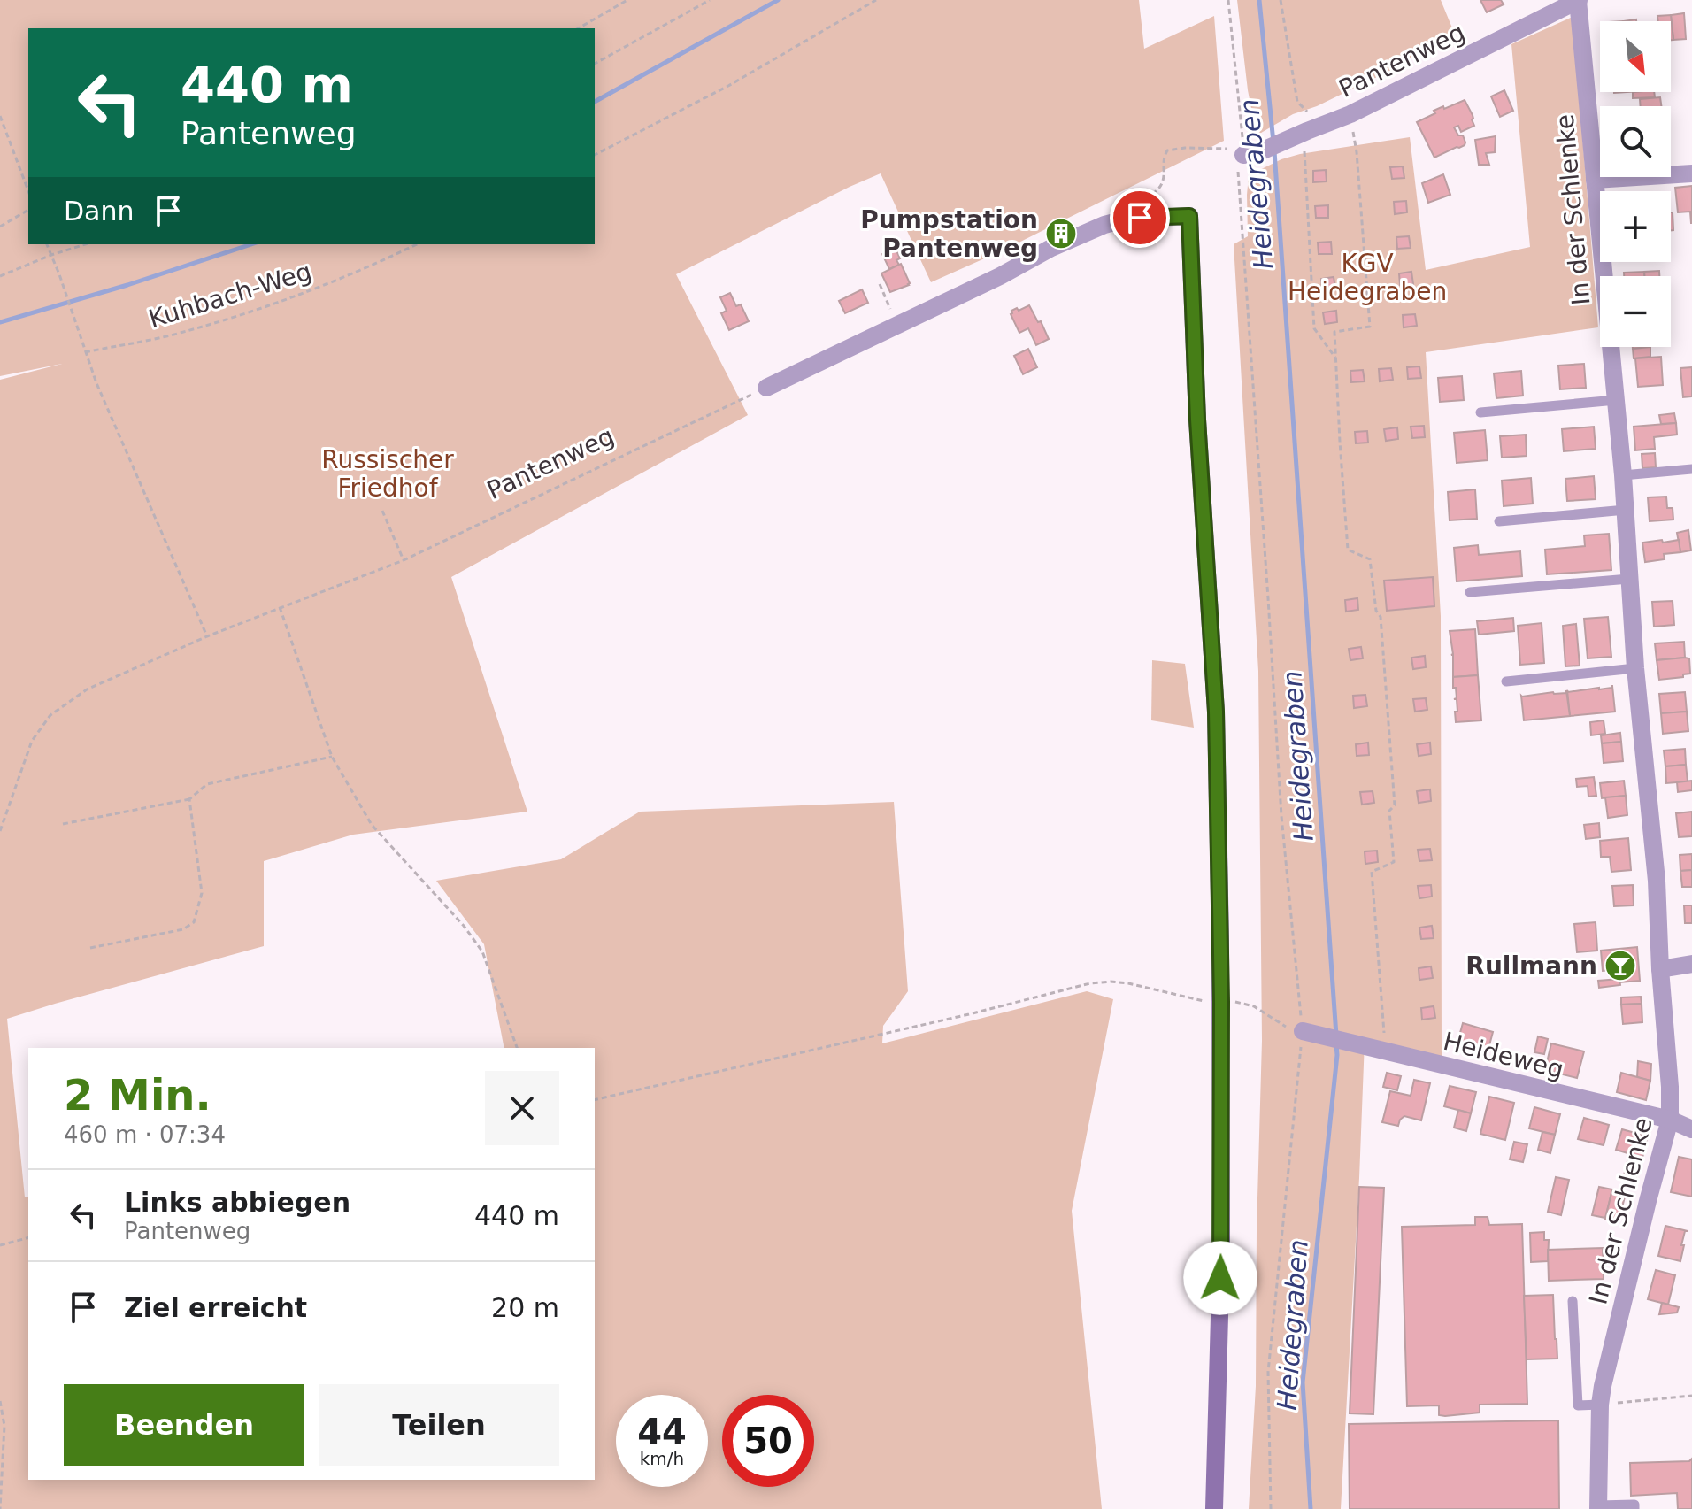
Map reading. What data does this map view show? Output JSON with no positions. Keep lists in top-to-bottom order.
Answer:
{
  "streets": {
    "street": ["Pantenweg", "In der Schlenke", "Heideweg"],
    "path": ["Kuhbach-Weg"]
  },
  "crossings": [
    ["Pantenweg", "In der Schlenke"],
    ["In der Schlenke", "Heideweg"]
  ],
  "water": ["Heidegraben"],
  "parks": ["KGV Heidegraben", "Russischer Friedhof"],
  "places": {
    "building": ["Pumpstation Pantenweg"],
    "bar": ["Rullmann"]
  },
  "north": "bottom right",
  "page": {
    "map_buttons": ["+", "−"],
    "turn": ["440 m", "Pantenweg"],
    "then": "Dann",
    "heading": ["2 Min.", "460 m · 07:34"],
    "list": [
      {
        "name": "Links abbiegen",
        "note": "Pantenweg",
        "value": "440 m"
      },
      {
        "name": "Ziel erreicht",
        "value": "20 m"
      }
    ],
    "buttons": ["Beenden", "Teilen"],
    "speed": "44 km/h",
    "limit": "50"
  }
}
